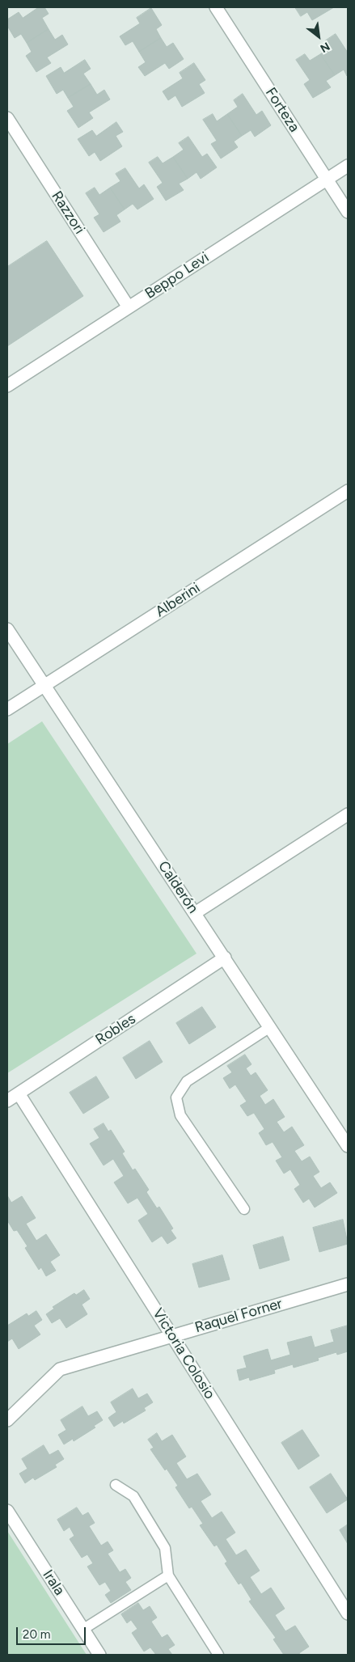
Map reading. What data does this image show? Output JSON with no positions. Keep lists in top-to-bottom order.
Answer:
{
  "streets": {
    "street": [
      "Forteza",
      "Razzori",
      "Beppo Levi",
      "Alberini",
      "Calderón",
      "Robles",
      "Raquel Forner",
      "Victoria Colosio",
      "Irala"
    ]
  },
  "crossings": [
    ["Forteza", "Beppo Levi"],
    ["Razzori", "Beppo Levi"],
    ["Alberini", "Calderón"],
    ["Calderón", "Robles"],
    ["Robles", "Victoria Colosio"],
    ["Raquel Forner", "Victoria Colosio"]
  ],
  "scale_bar": "20 m",
  "north": "bottom right"
}
